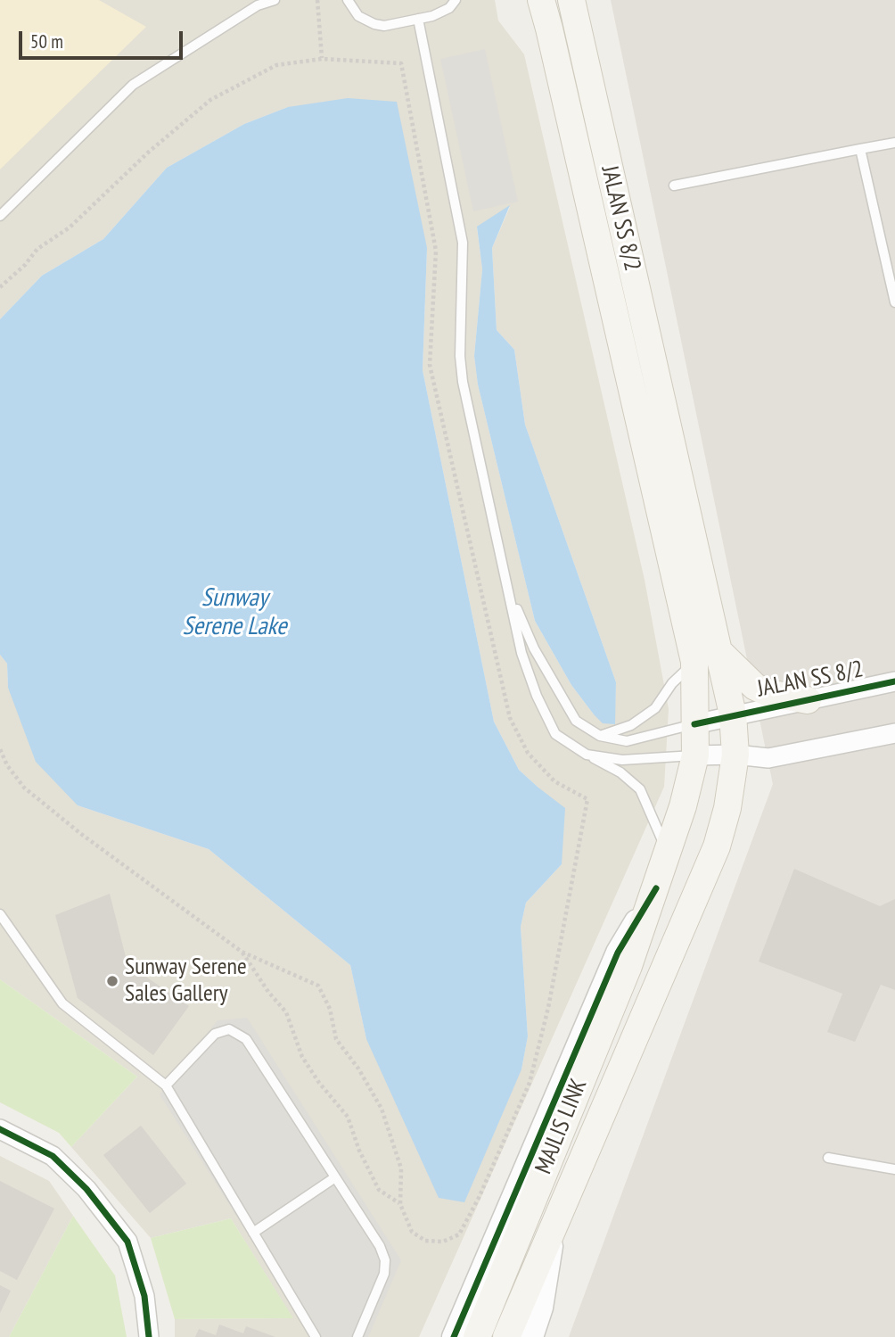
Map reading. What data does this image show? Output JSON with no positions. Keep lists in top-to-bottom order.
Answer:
{
  "streets": {
    "main road": ["JALAN SS 8/2", "MAJLIS LINK"]
  },
  "crossings": [
    ["JALAN SS 8/2", "MAJLIS LINK"]
  ],
  "water": ["Sunway Serene Lake"],
  "places": ["Sunway Serene Sales Gallery"],
  "scale_bar": "50 m"
}
